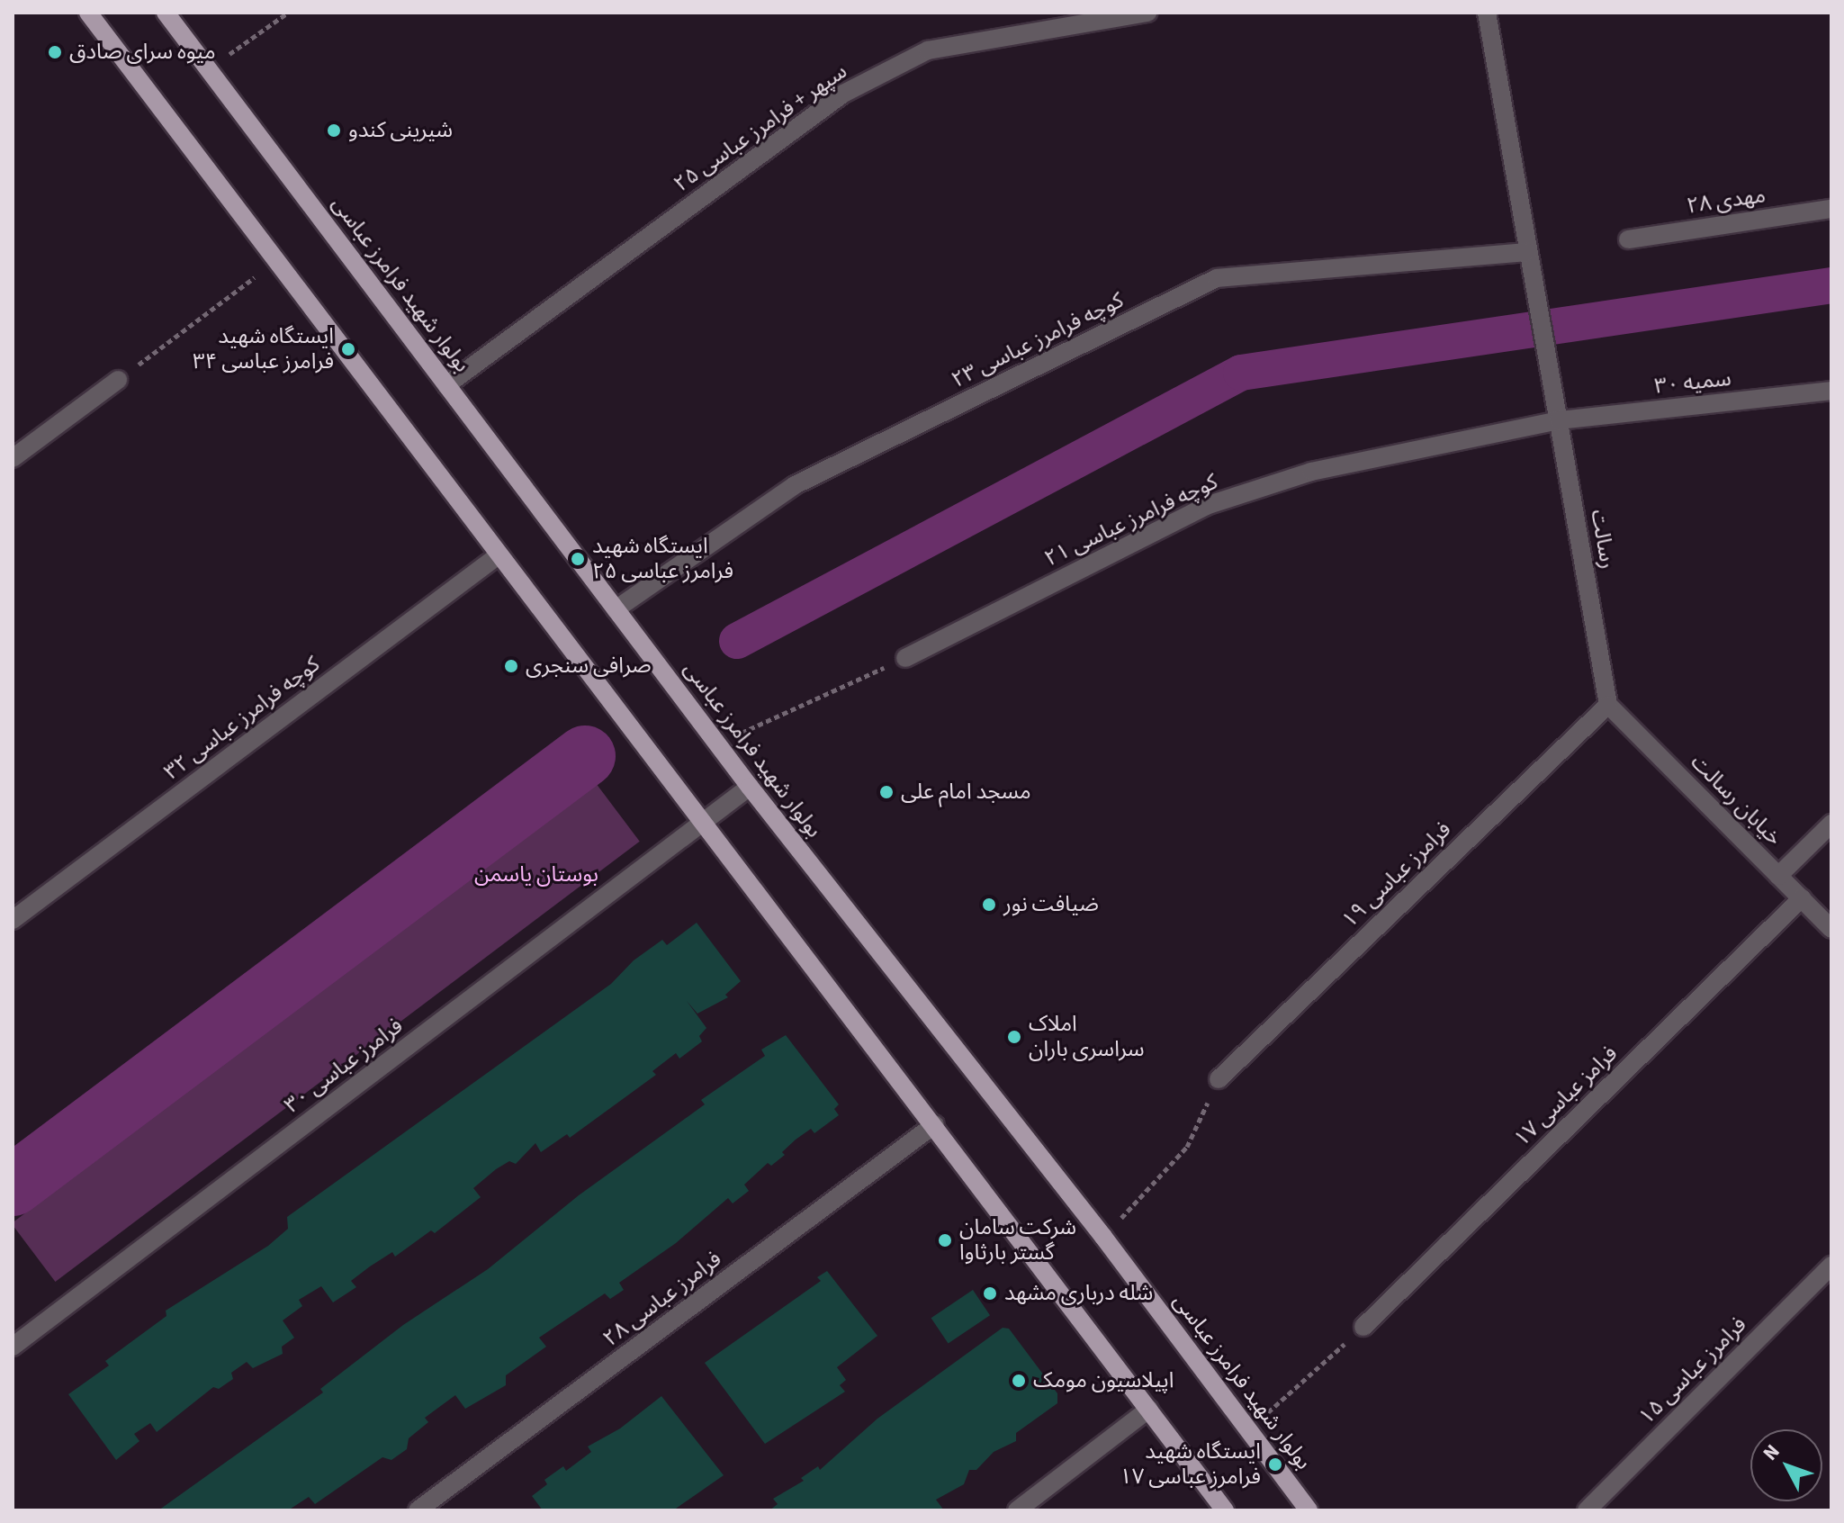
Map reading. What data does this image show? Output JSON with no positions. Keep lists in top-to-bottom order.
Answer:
{
  "streets": {
    "main road": ["بولوار شهید فرامرز عباسی"],
    "street": [
      "سپهر + فرامرز عباسی ۲۵",
      "مهدی ۲۸",
      "کوچه فرامرز عباسی ۲۳",
      "سمیه ۳۰",
      "کوچه فرامرز عباسی ۲۱",
      "رسالت",
      "کوچه فرامرز عباسی ۳۲",
      "خیابان رسالت",
      "فرامرز عباسی ۱۹",
      "فرامرز عباسی ۳۰",
      "فرامز عباسی ۱۷",
      "فرامرز عباسی ۲۸",
      "فرامرز عباسی ۱۵"
    ]
  },
  "crossings": [
    ["سپهر + فرامرز عباسی ۲۵", "بولوار شهید فرامرز عباسی"],
    ["بولوار شهید فرامرز عباسی", "کوچه فرامرز عباسی ۲۳"],
    ["بولوار شهید فرامرز عباسی", "فرامرز عباسی ۳۰"],
    ["کوچه فرامرز عباسی ۲۳", "رسالت"],
    ["سمیه ۳۰", "کوچه فرامرز عباسی ۲۱"],
    ["سمیه ۳۰", "رسالت"],
    ["کوچه فرامرز عباسی ۲۱", "رسالت"],
    ["رسالت", "خیابان رسالت"],
    ["رسالت", "فرامرز عباسی ۱۹"],
    ["خیابان رسالت", "فرامرز عباسی ۱۹"],
    ["خیابان رسالت", "فرامز عباسی ۱۷"]
  ],
  "parks": ["بوستان یاسمن"],
  "places": [
    "میوه سرای صادق",
    "شیرینی کندو",
    "ایستگاه شهید فرامرز عباسی ۳۴",
    "ایستگاه شهید فرامرز عباسی ۲۵",
    "صرافی سنجری",
    "مسجد امام علی",
    "ضیافت نور",
    "املاک سراسری باران",
    "شرکت سامان گستر بارثاوا",
    "شله درباری مشهد",
    "اپیلاسیون مومک",
    "ایستگاه شهید فرامرز عباسی ۱۷"
  ],
  "north": "top left"
}
